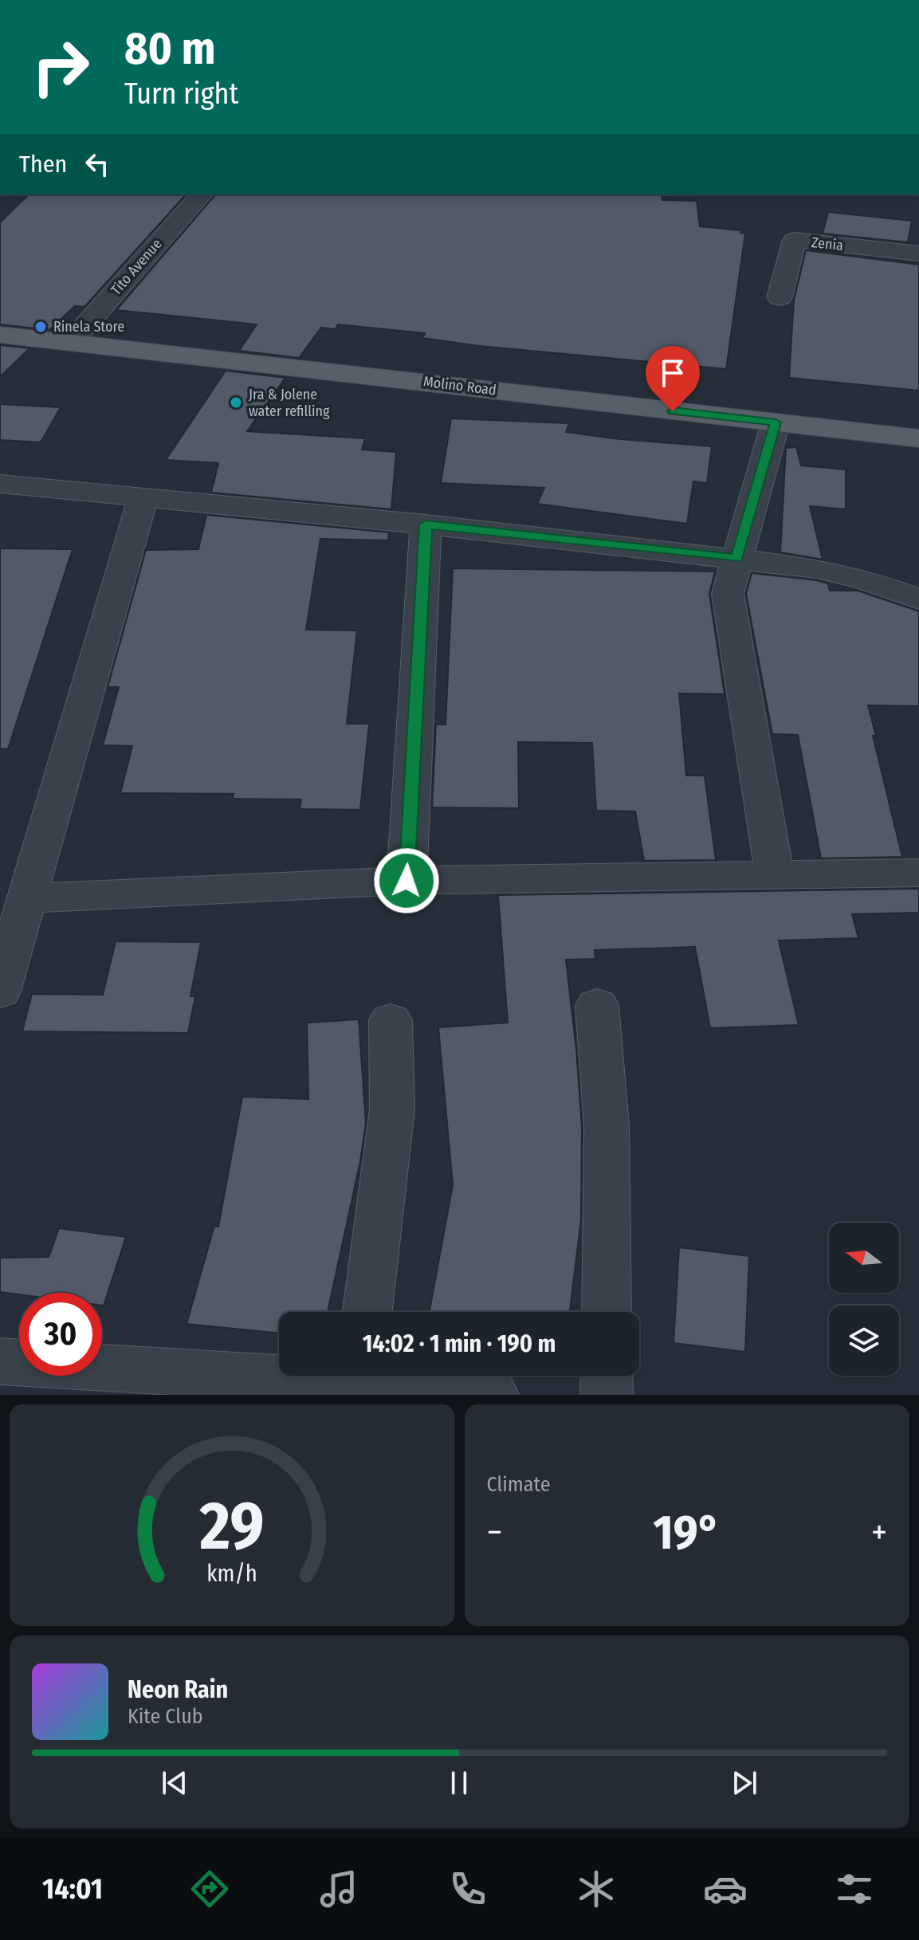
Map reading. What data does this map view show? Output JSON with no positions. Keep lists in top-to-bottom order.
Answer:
{
  "streets": {
    "main road": ["Molino Road"],
    "street": ["Zenia", "Tito Avenue"]
  },
  "crossings": [
    ["Tito Avenue", "Molino Road"]
  ],
  "places": ["Rinela Store", "Jra & Jolene water refilling"],
  "north": "left",
  "page": {
    "turn": ["80 m", "Turn right"],
    "then": "Then",
    "limit": "30",
    "trip": "14:02 · 1 min · 190 m",
    "tile": "Climate",
    "heat": ["−", "19°", "+"],
    "song": ["Neon Rain", "Kite Club"],
    "tabs": "14:01",
    "gauge": ["29", "km/h"]
  }
}
